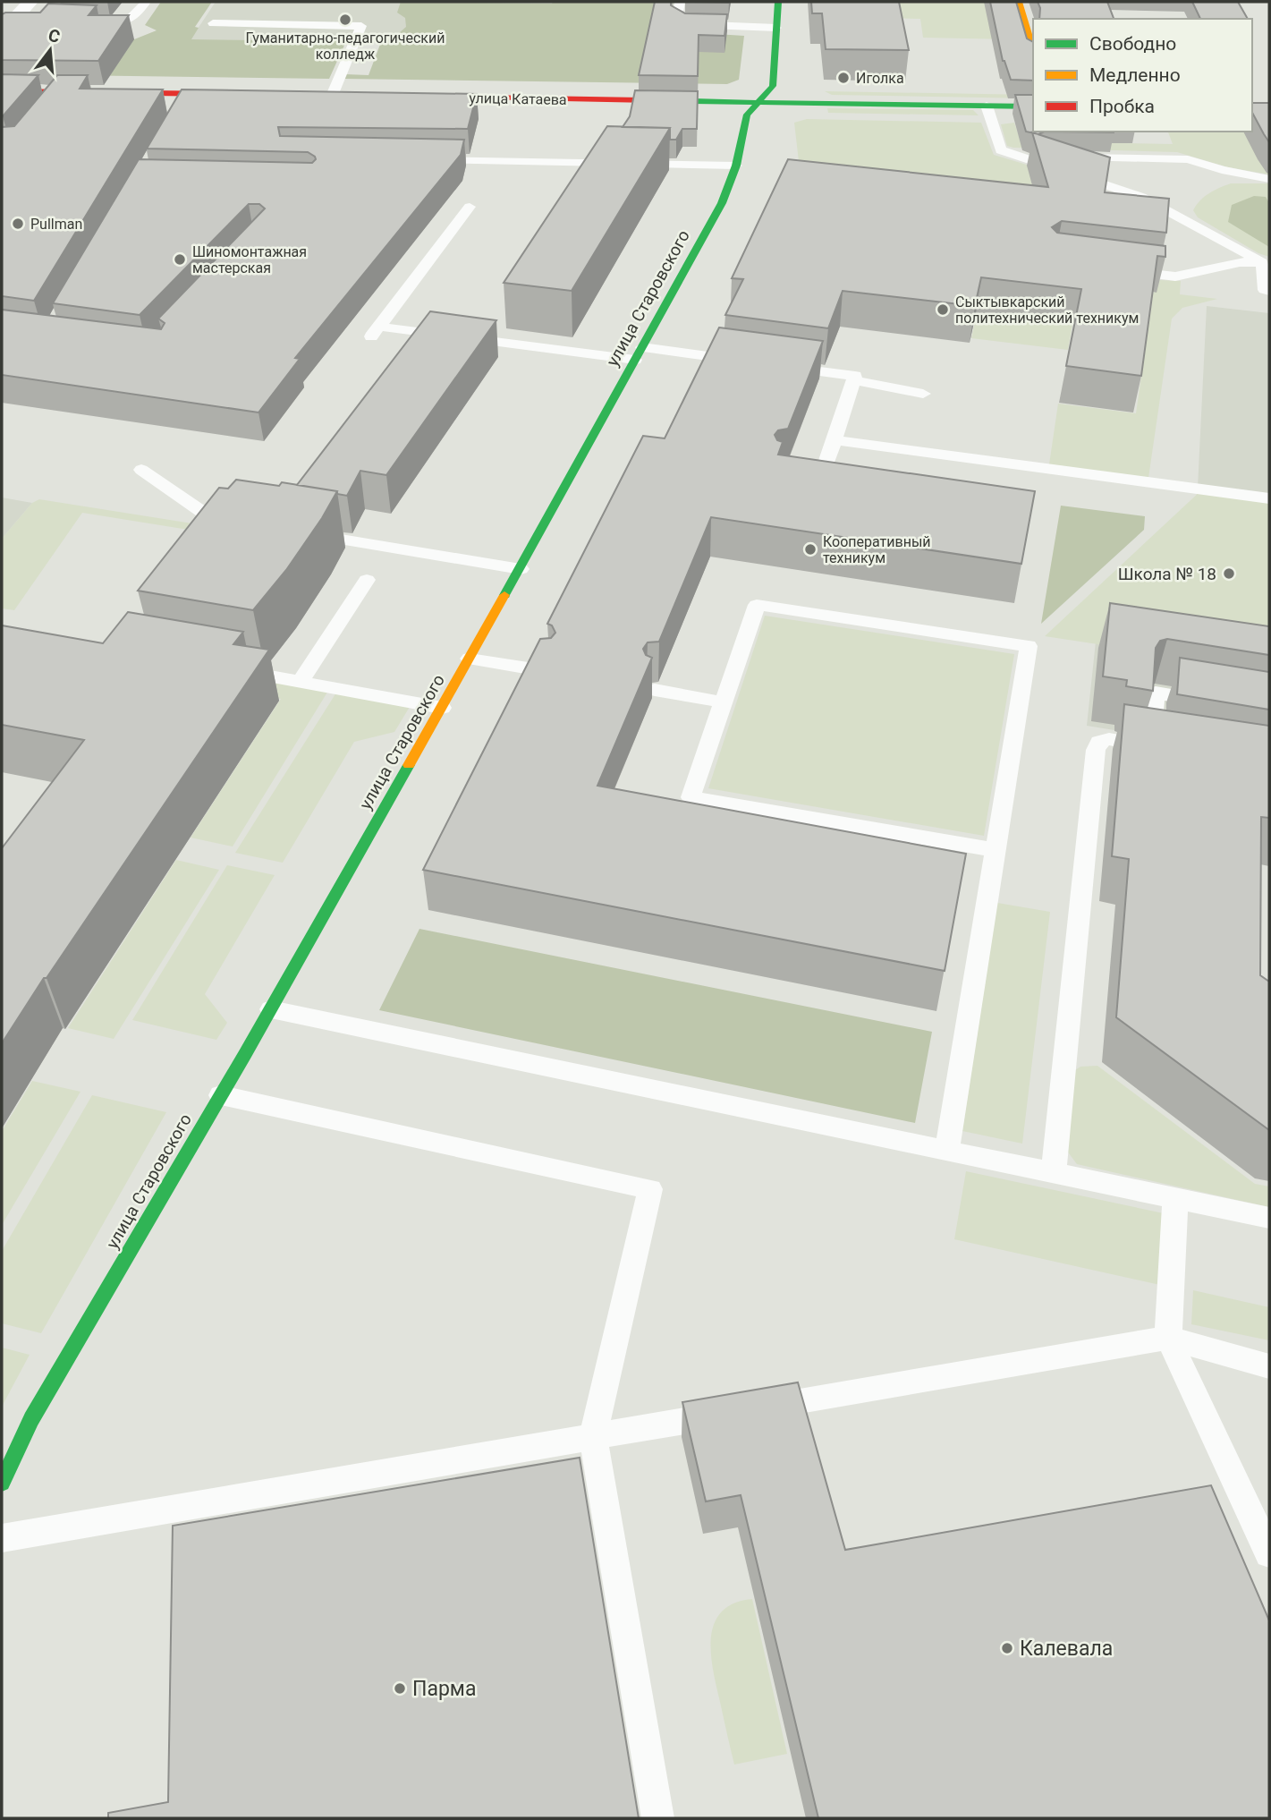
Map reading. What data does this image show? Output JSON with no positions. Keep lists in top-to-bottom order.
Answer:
{
  "streets": {
    "street": ["улица Катаева", "улица Старовского"]
  },
  "crossings": [
    ["улица Катаева", "улица Старовского"]
  ],
  "places": [
    "Гуманитарно-педагогический колледж",
    "Иголка",
    "Pullman",
    "Шиномонтажная мастерская",
    "Сыктывкарский политехнический техникум",
    "Кооперативный техникум",
    "Школа № 18",
    "Калевала",
    "Парма"
  ],
  "legend": ["Свободно", "Медленно", "Пробка"],
  "north": "top"
}
